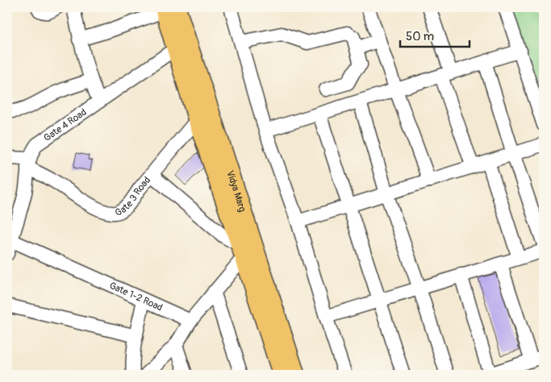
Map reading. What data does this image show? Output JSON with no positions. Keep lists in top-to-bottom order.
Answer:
{
  "streets": {
    "main road": ["Vidya Marg"],
    "street": ["Gate 4 Road", "Gate 3 Road", "Gate 1-2 Road"]
  },
  "crossings": [
    ["Gate 4 Road", "Vidya Marg"],
    ["Gate 4 Road", "Gate 3 Road"],
    ["Gate 4 Road", "Gate 1-2 Road"],
    ["Vidya Marg", "Gate 3 Road"]
  ],
  "scale_bar": "50 m"
}
